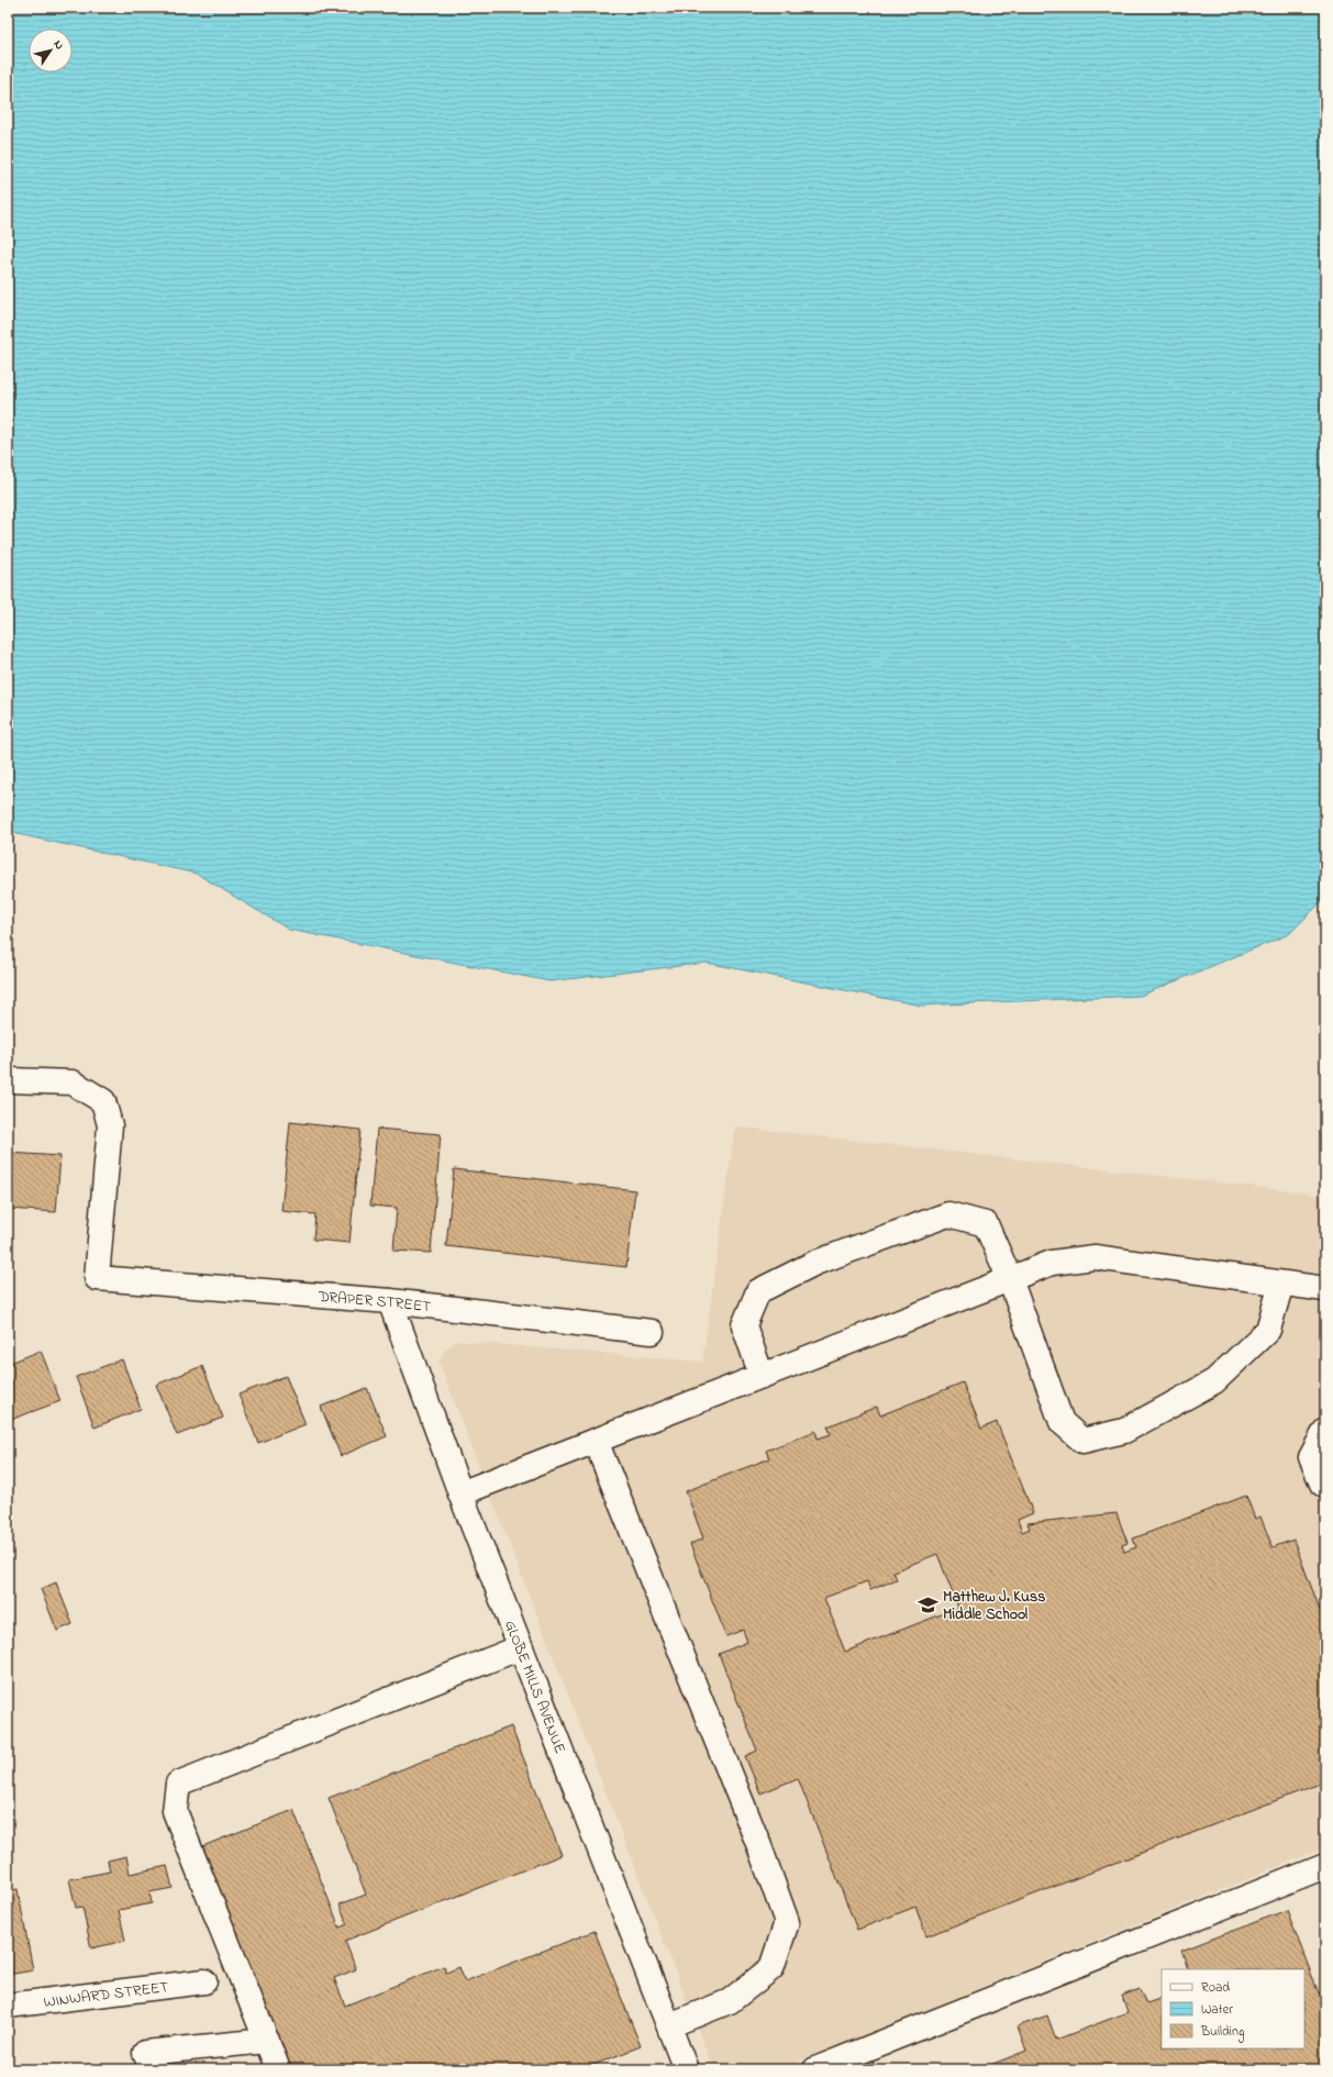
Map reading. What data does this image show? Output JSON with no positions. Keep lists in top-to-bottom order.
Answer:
{
  "streets": {
    "street": ["DRAPER STREET", "GLOBE MILLS AVENUE", "WINWARD STREET"]
  },
  "crossings": [
    ["DRAPER STREET", "GLOBE MILLS AVENUE"]
  ],
  "places": {
    "school or university": ["Matthew J. Kuss Middle School"]
  },
  "legend": ["Road", "Water", "Building"],
  "north": "top right"
}
